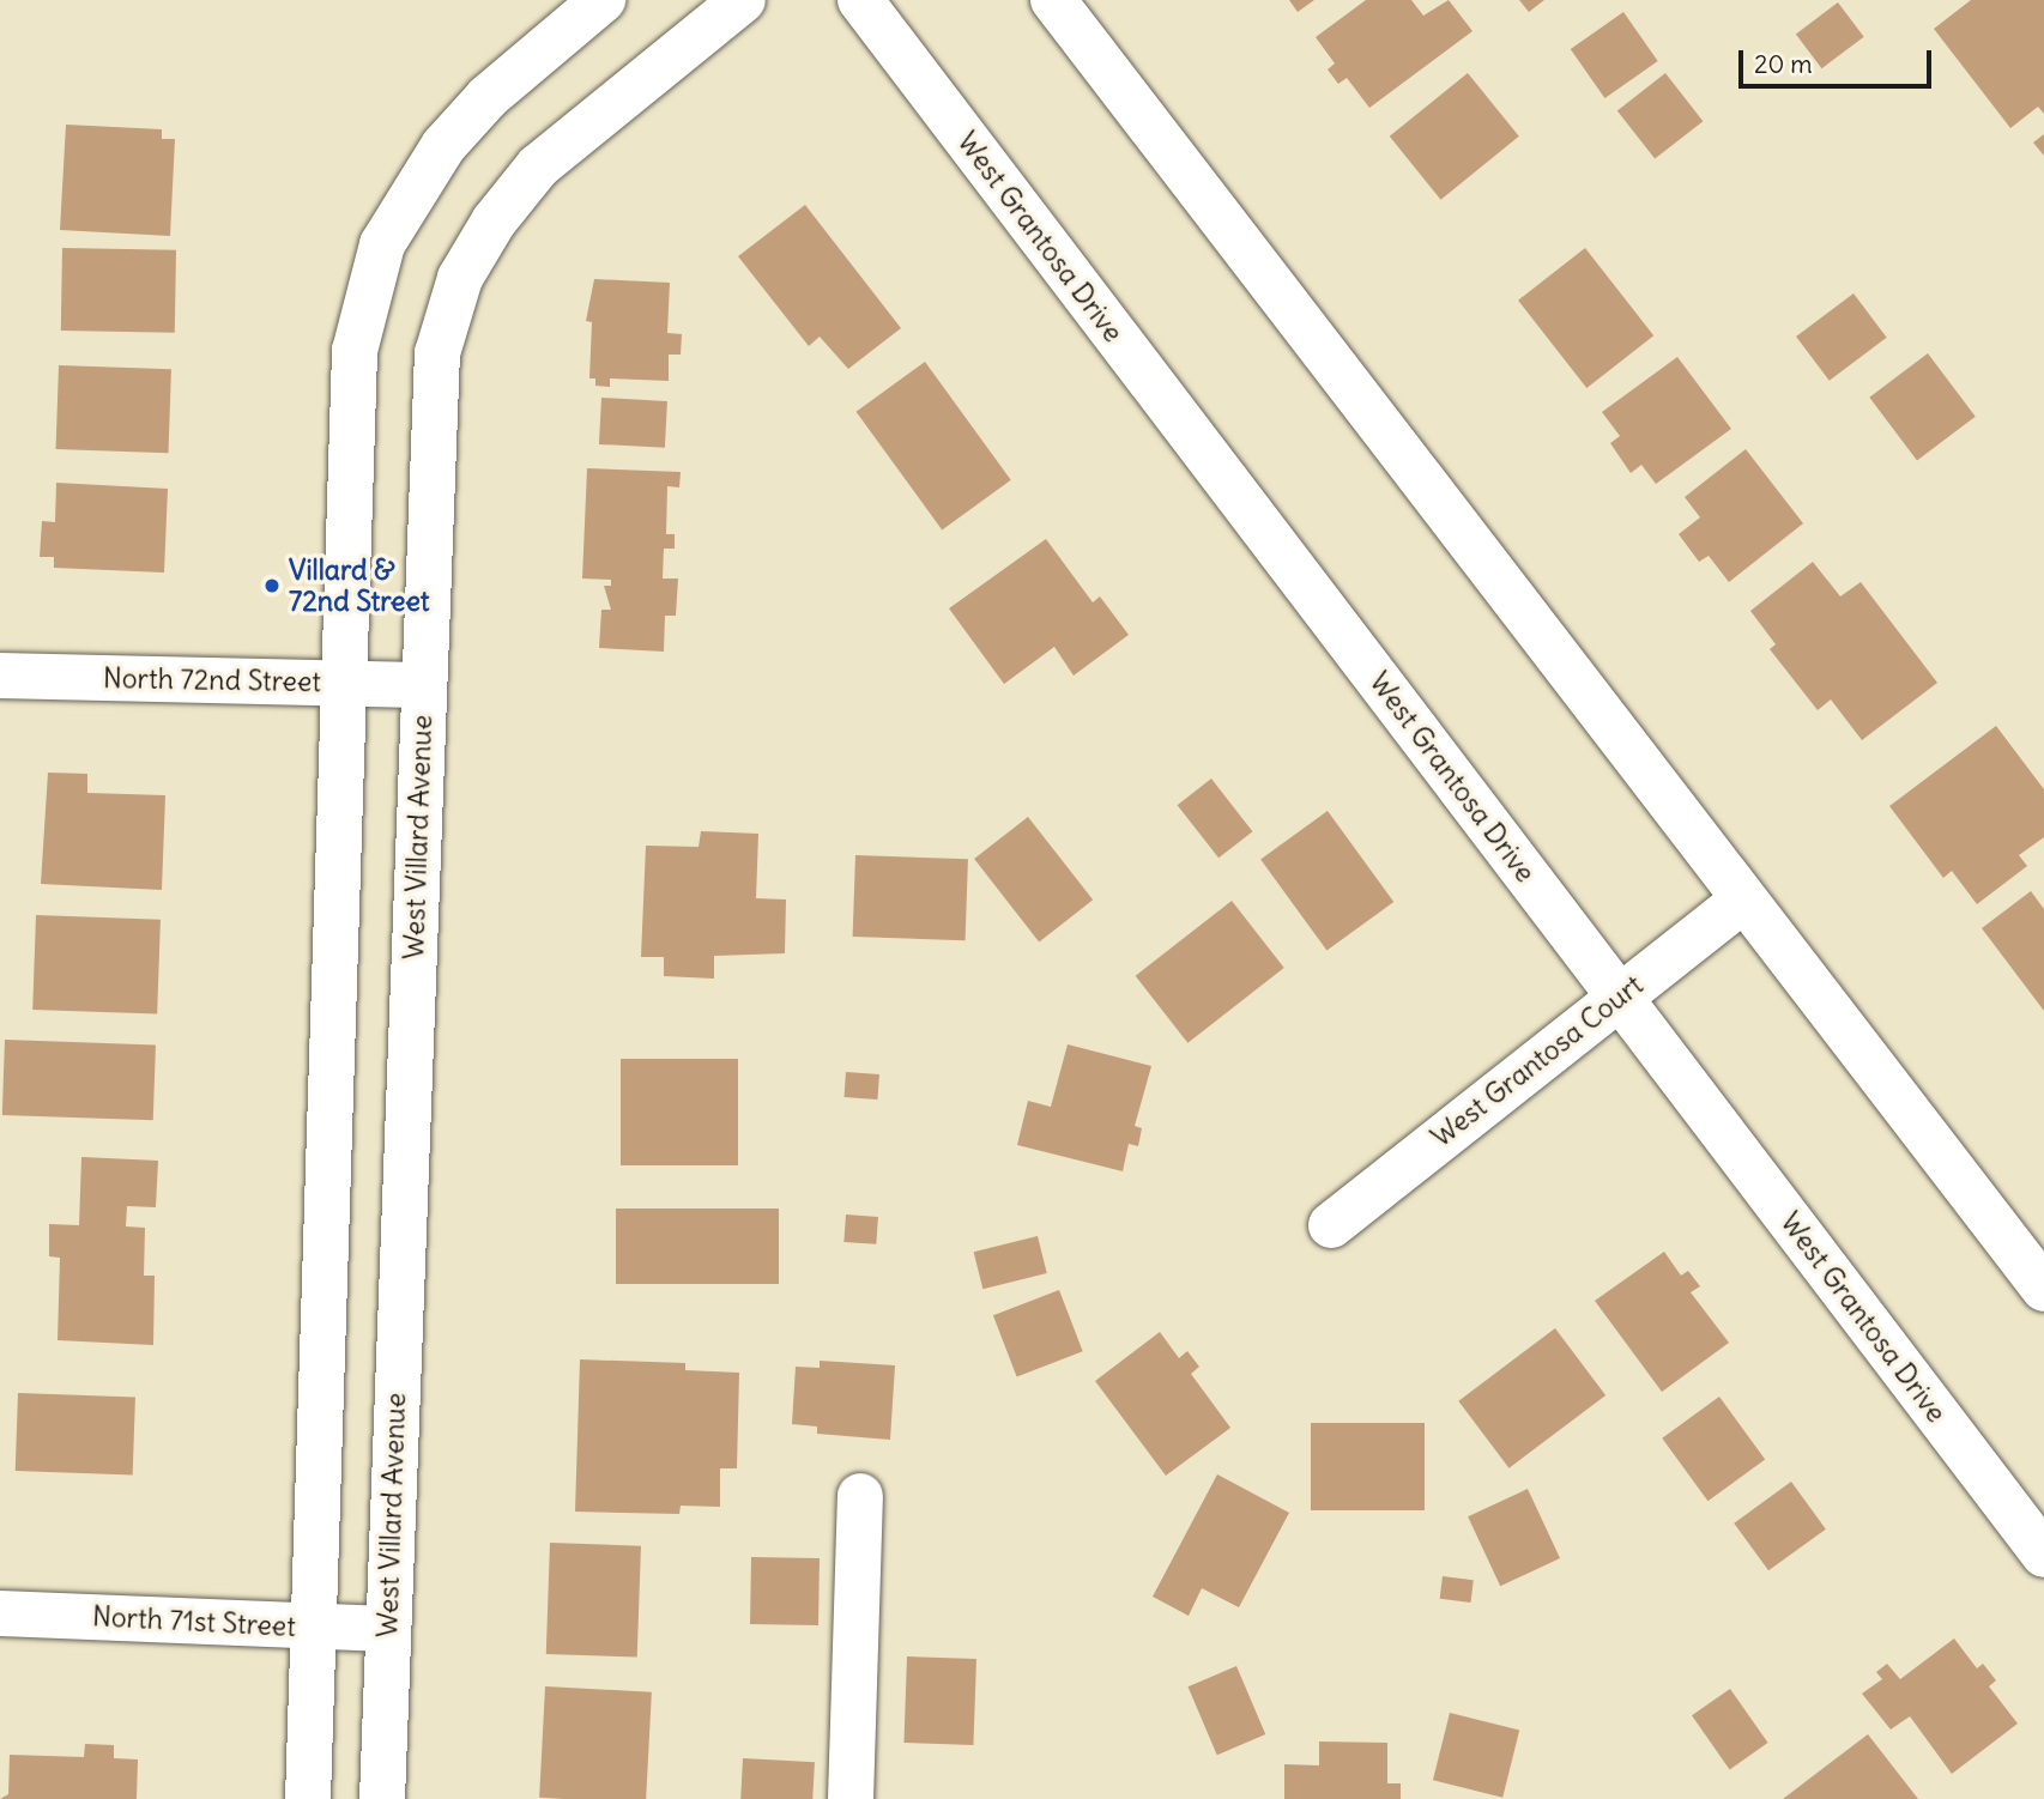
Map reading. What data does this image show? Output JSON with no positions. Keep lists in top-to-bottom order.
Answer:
{
  "streets": {
    "street": [
      "West Grantosa Drive",
      "North 72nd Street",
      "West Villard Avenue",
      "West Grantosa Court",
      "North 71st Street"
    ]
  },
  "crossings": [
    ["West Grantosa Drive", "West Grantosa Court"],
    ["North 72nd Street", "West Villard Avenue"],
    ["West Villard Avenue", "North 71st Street"]
  ],
  "places": ["Villard & 72nd Street"],
  "scale_bar": "20 m"
}
